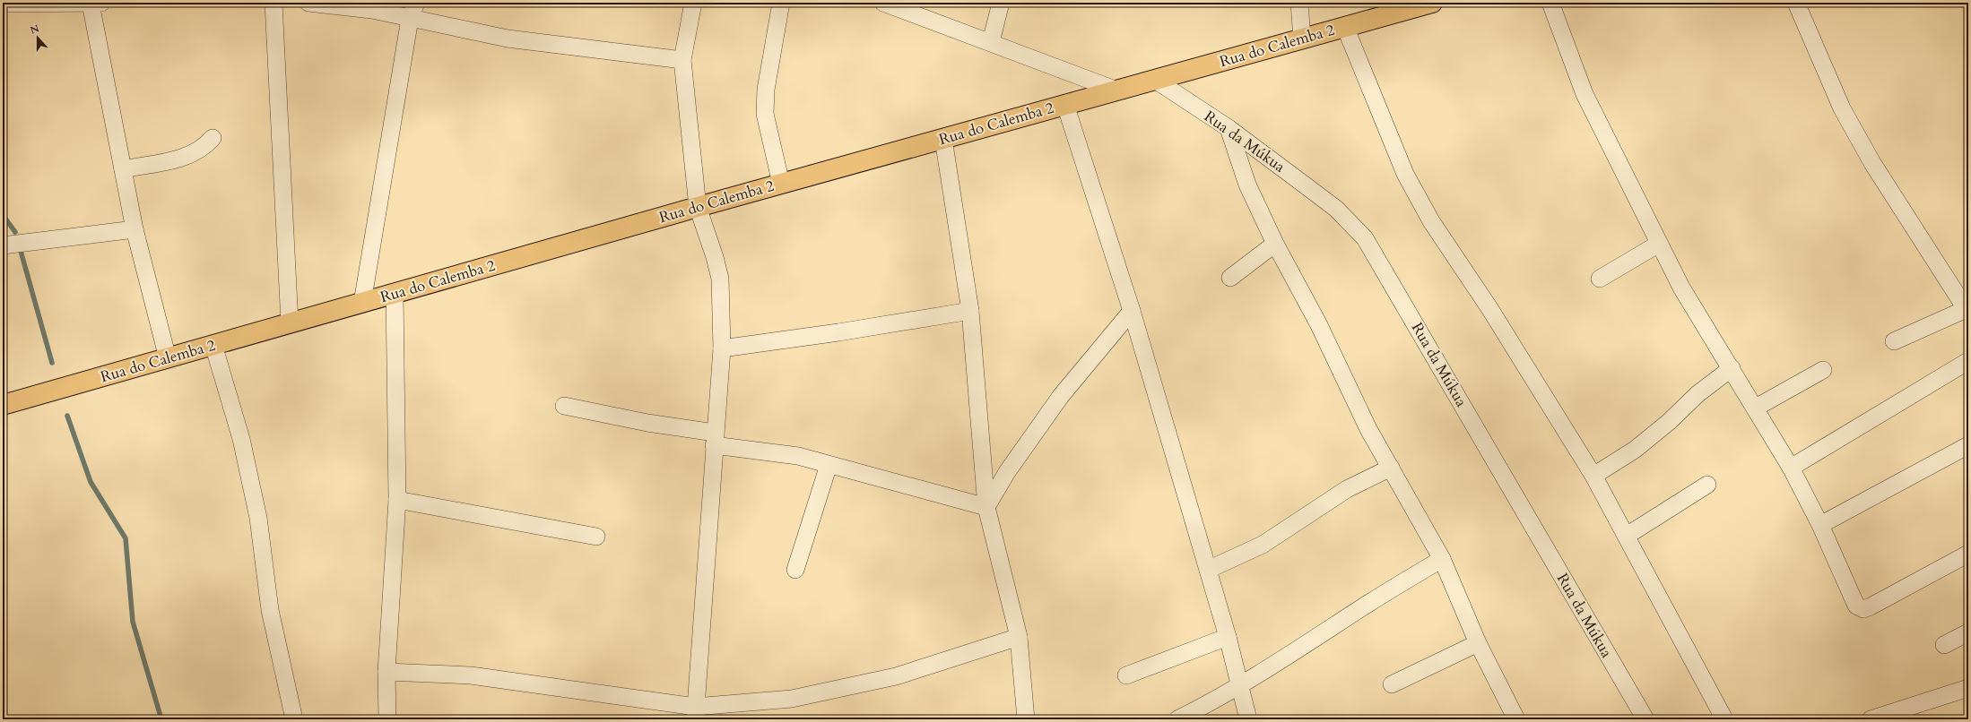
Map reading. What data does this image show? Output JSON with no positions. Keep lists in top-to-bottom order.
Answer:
{
  "streets": {
    "main road": ["Rua do Calemba 2"],
    "street": ["Rua da Múkua"]
  },
  "crossings": [
    ["Rua do Calemba 2", "Rua da Múkua"]
  ],
  "north": "top"
}
